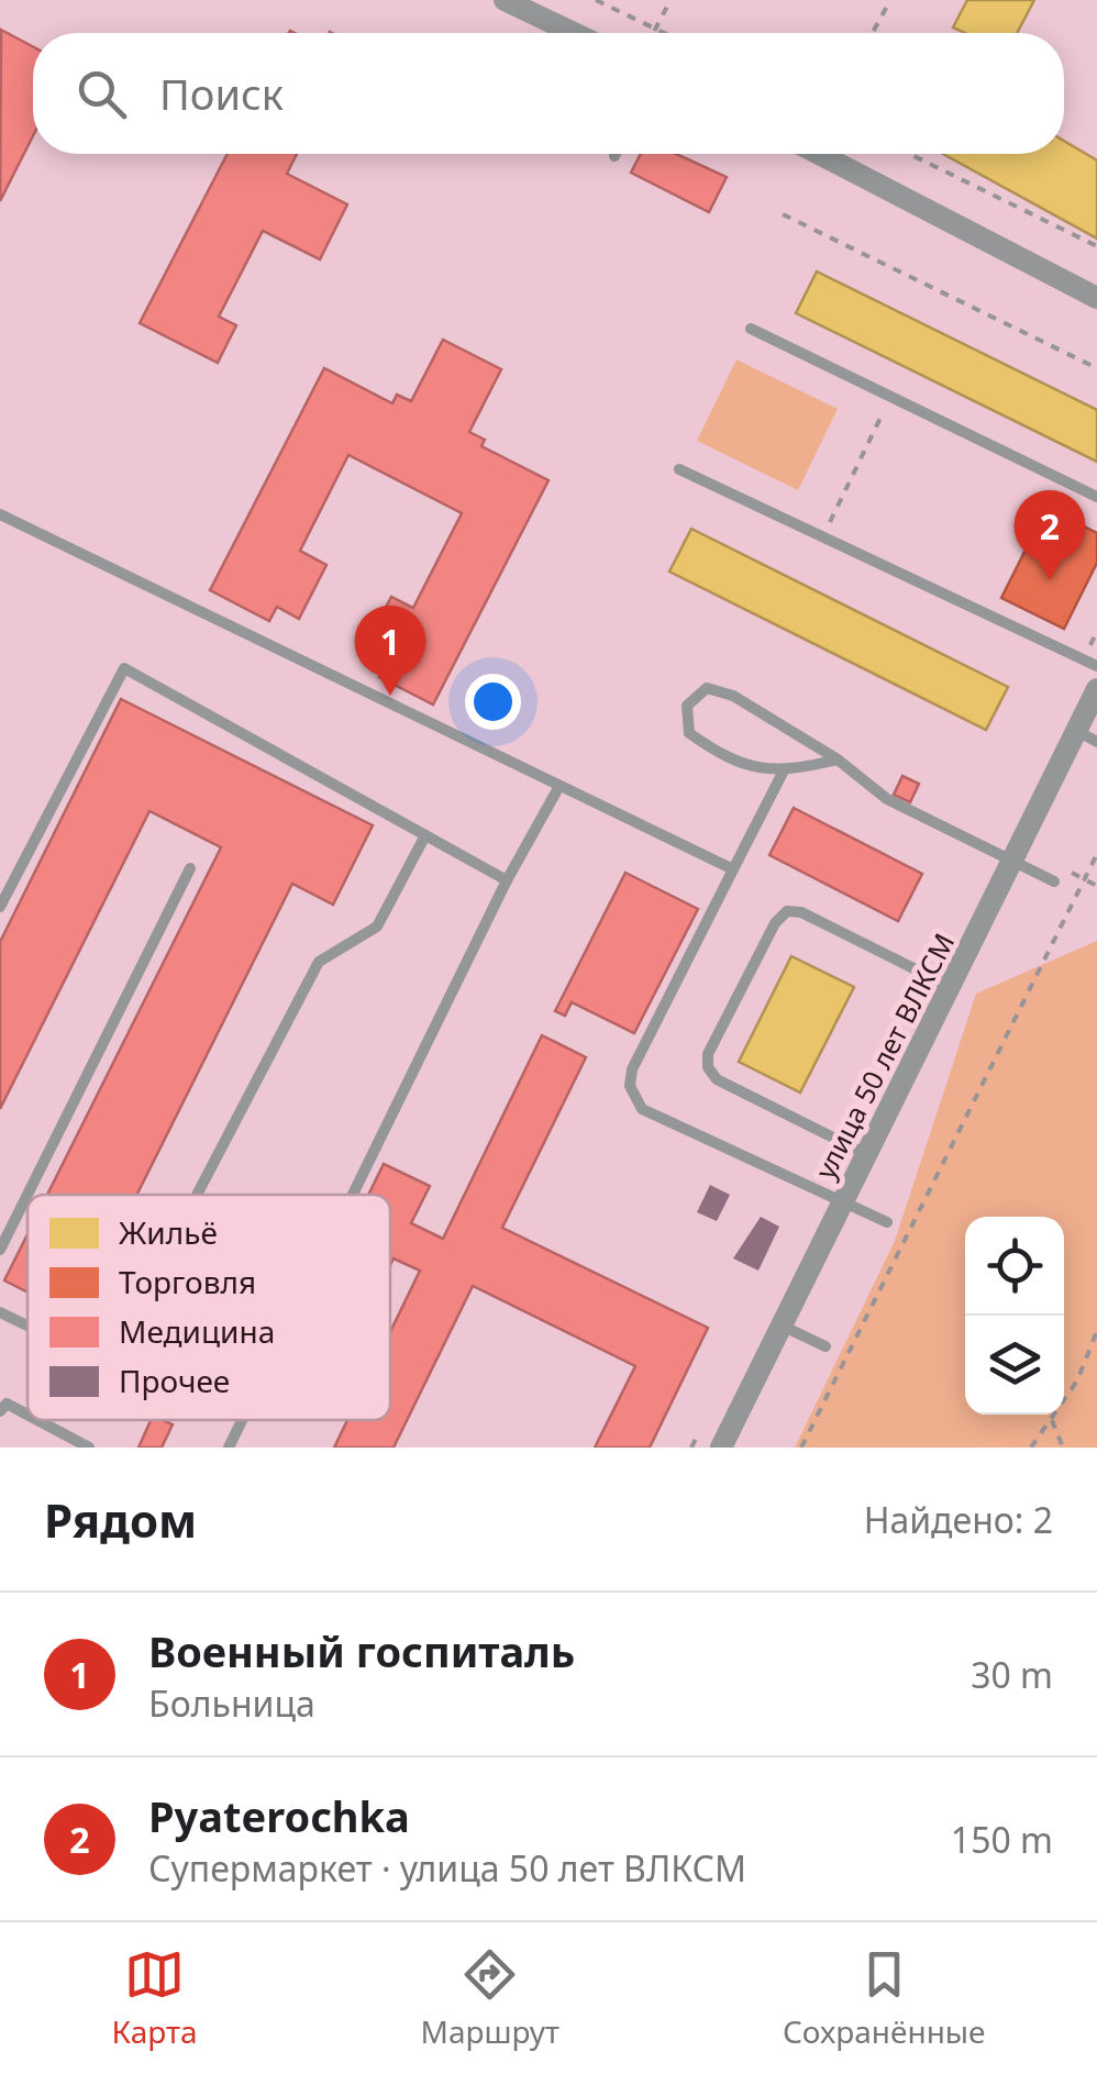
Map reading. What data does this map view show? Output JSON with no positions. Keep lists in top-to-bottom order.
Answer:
{
  "streets": {
    "street": ["улица 50 лет ВЛКСМ"]
  },
  "legend": [
    "Жильё",
    "Торговля",
    "Медицина",
    "Прочее"
  ],
  "page": {
    "search": "Поиск",
    "pins": ["2", "1"],
    "heading": ["Рядом", "Найдено: 2"],
    "list": [
      {
        "mark": "1",
        "name": "Военный госпиталь",
        "note": "Больница",
        "value": "30 m"
      },
      {
        "mark": "2",
        "name": "Pyaterochka",
        "note": "Супермаркет · улица 50 лет ВЛКСМ",
        "value": "150 m"
      }
    ],
    "nav": ["Карта", "Маршрут", "Сохранённые"]
  }
}
